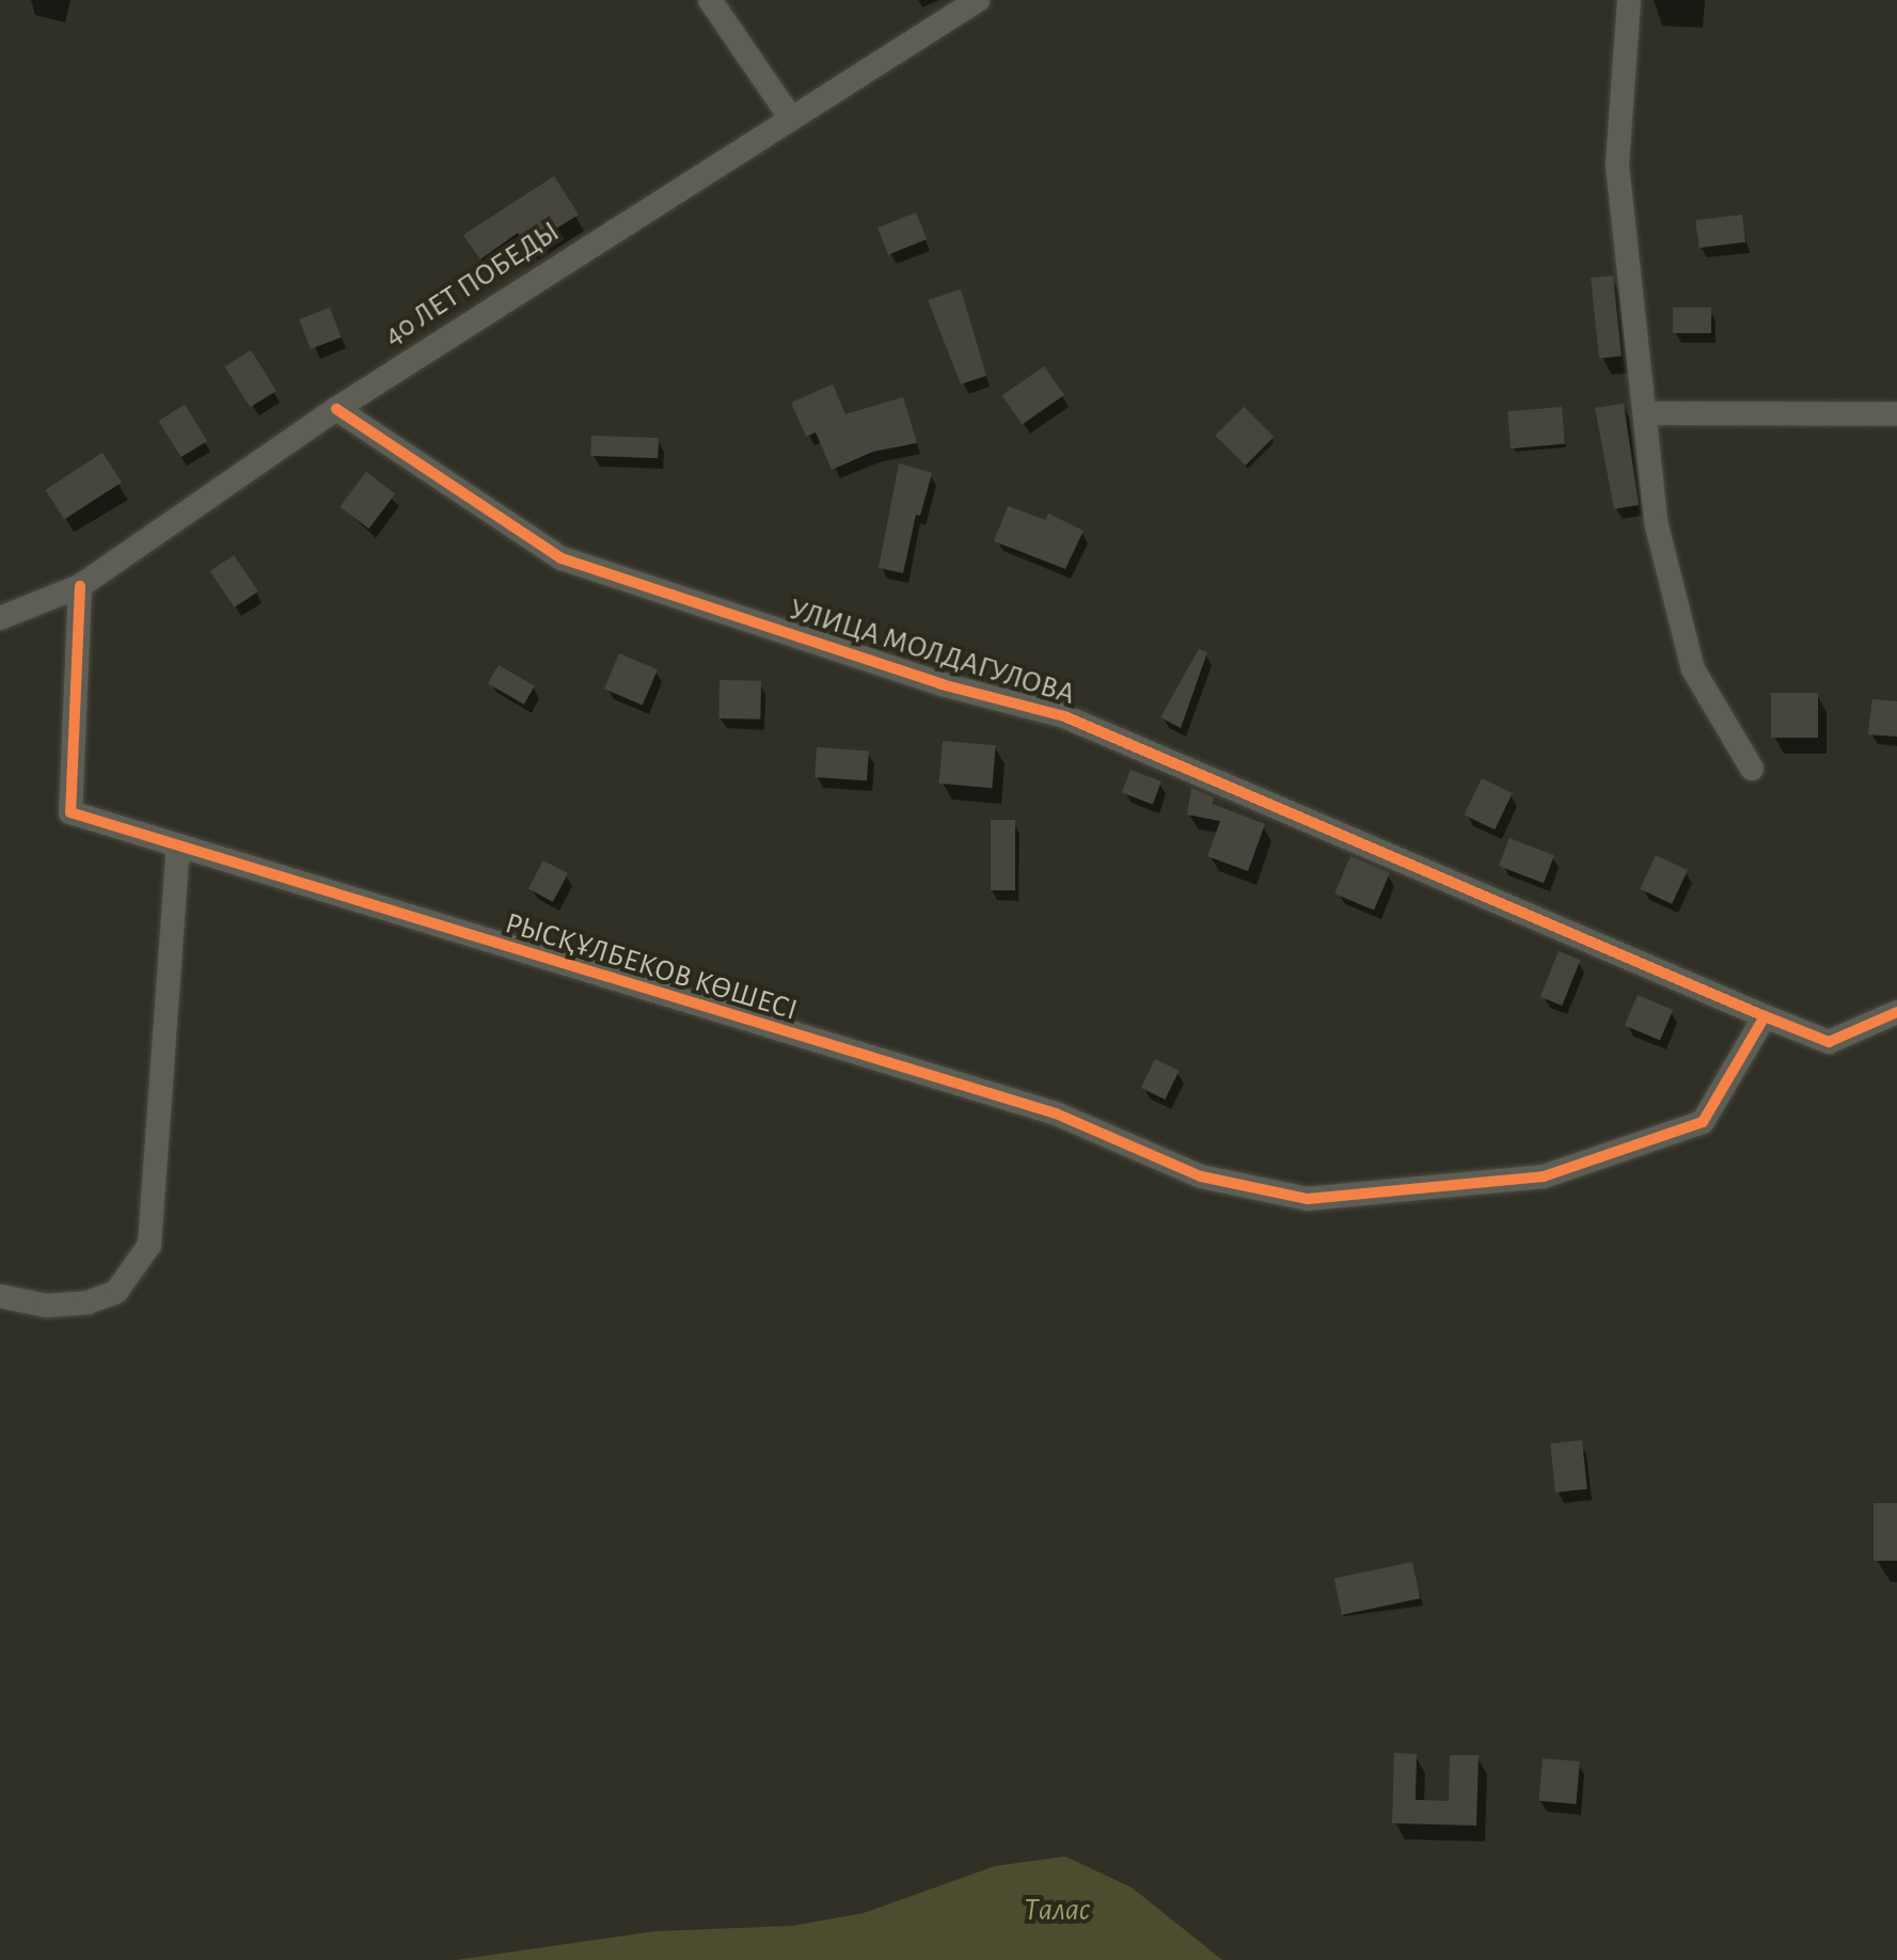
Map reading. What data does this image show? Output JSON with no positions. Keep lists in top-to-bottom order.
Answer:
{
  "streets": {
    "street": ["40 ЛЕТ ПОБЕДЫ", "УЛИЦА МОЛДАГУЛОВА", "РЫСҚҰЛБЕКОВ КӨШЕСІ"]
  },
  "crossings": [
    ["40 ЛЕТ ПОБЕДЫ", "УЛИЦА МОЛДАГУЛОВА"],
    ["40 ЛЕТ ПОБЕДЫ", "РЫСҚҰЛБЕКОВ КӨШЕСІ"],
    ["УЛИЦА МОЛДАГУЛОВА", "РЫСҚҰЛБЕКОВ КӨШЕСІ"]
  ],
  "water": ["Талас"]
}
